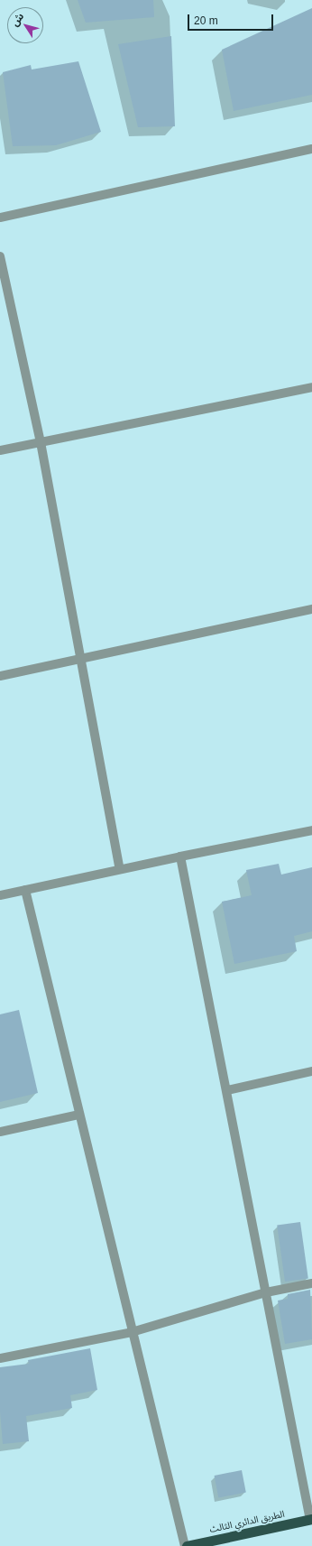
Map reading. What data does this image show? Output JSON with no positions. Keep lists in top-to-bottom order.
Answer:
{
  "streets": {
    "highway": ["الطريق الدائري الثالث"]
  },
  "scale_bar": "20 m",
  "north": "top left"
}
